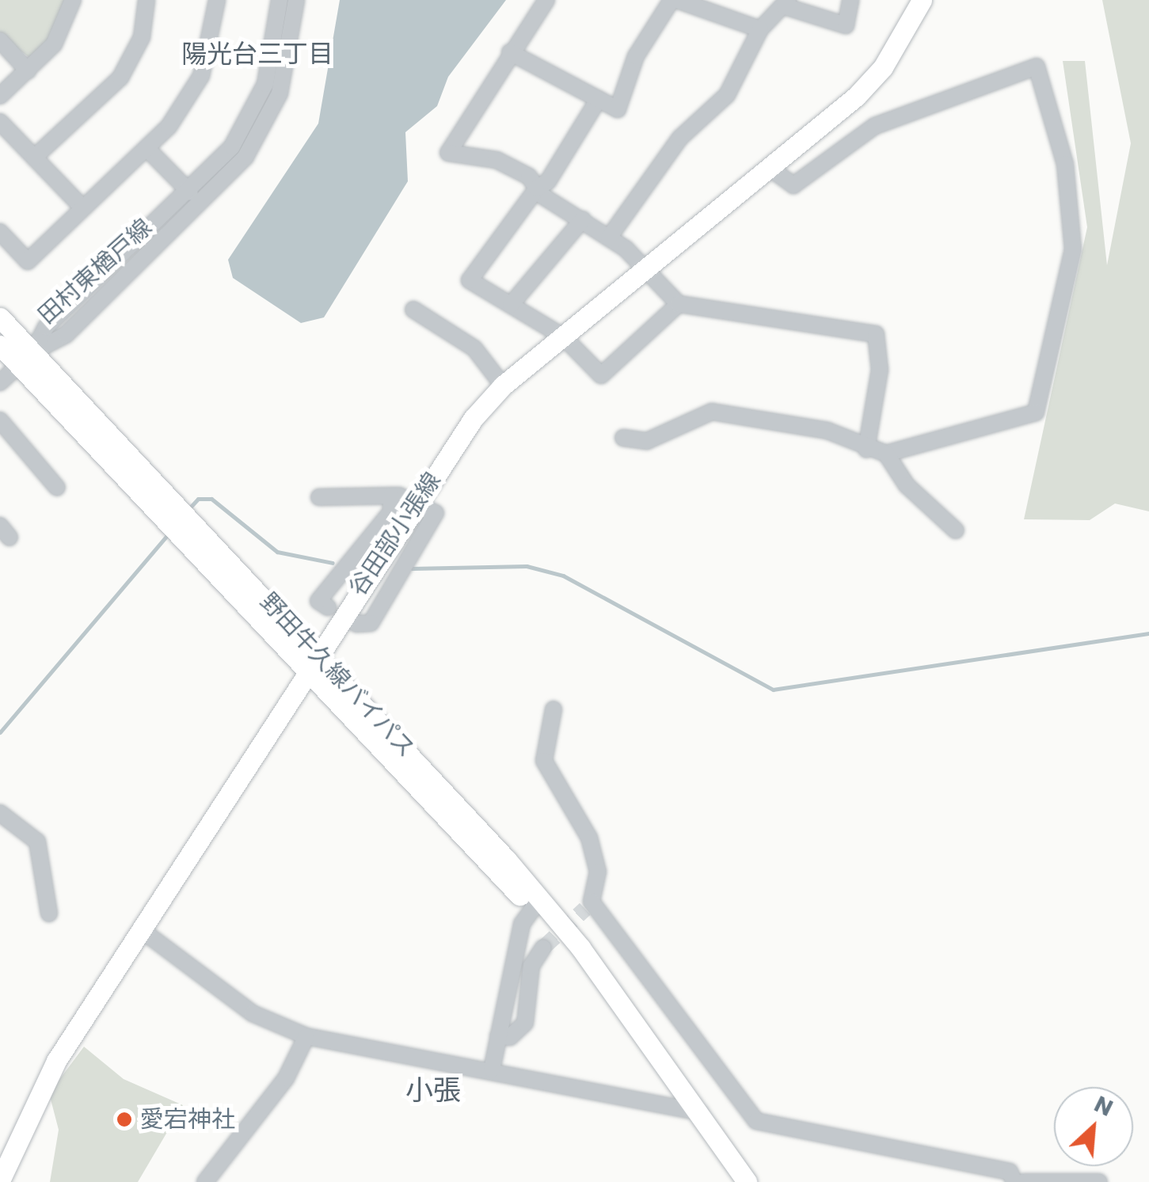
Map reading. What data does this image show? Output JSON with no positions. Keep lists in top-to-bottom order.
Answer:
{
  "streets": {
    "main road": ["谷田部小張線", "野田牛久線バイパス"],
    "street": ["田村東楢戸線"]
  },
  "crossings": [
    ["田村東楢戸線", "野田牛久線バイパス"],
    ["谷田部小張線", "野田牛久線バイパス"]
  ],
  "districts": ["陽光台三丁目", "小張"],
  "places": ["愛宕神社"],
  "north": "top right"
}
